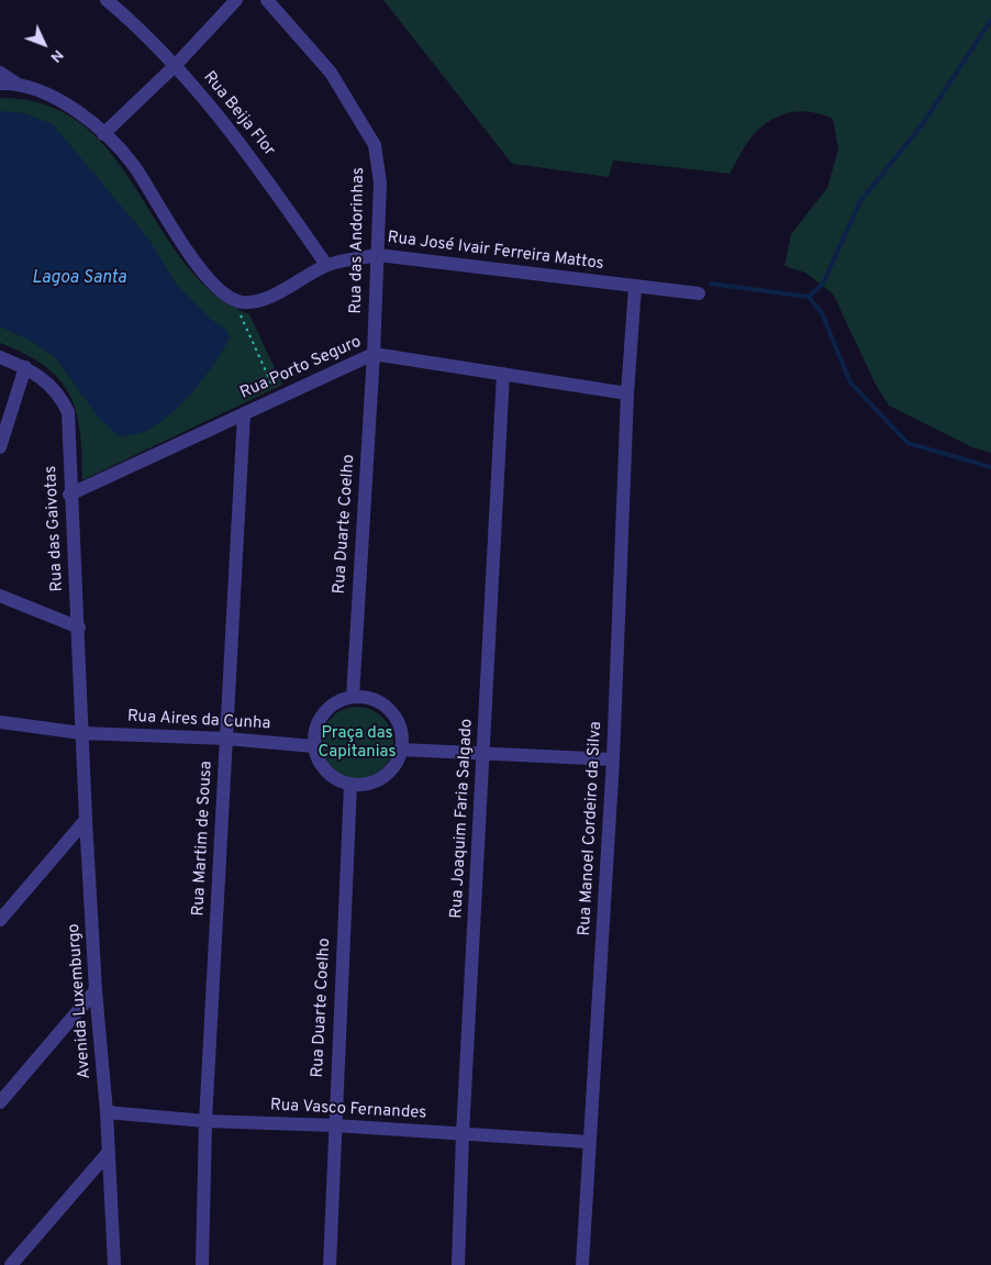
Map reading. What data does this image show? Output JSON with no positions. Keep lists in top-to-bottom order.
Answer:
{
  "streets": {
    "street": [
      "Rua Beija Flor",
      "Rua das Andorinhas",
      "Rua José Ivair Ferreira Mattos",
      "Rua Porto Seguro",
      "Rua Duarte Coelho",
      "Rua das Gaivotas",
      "Rua Aires da Cunha",
      "Rua Joaquim Faria Salgado",
      "Rua Manoel Cordeiro da Silva",
      "Rua Martim de Sousa",
      "Avenida Luxemburgo",
      "Rua Vasco Fernandes"
    ]
  },
  "crossings": [
    ["Rua Beija Flor", "Rua José Ivair Ferreira Mattos"],
    ["Rua das Andorinhas", "Rua José Ivair Ferreira Mattos"],
    ["Rua das Andorinhas", "Rua Porto Seguro"],
    ["Rua das Andorinhas", "Rua Duarte Coelho"],
    ["Rua José Ivair Ferreira Mattos", "Rua Manoel Cordeiro da Silva"],
    ["Rua Porto Seguro", "Rua Duarte Coelho"],
    ["Rua Porto Seguro", "Rua das Gaivotas"],
    ["Rua Porto Seguro", "Rua Joaquim Faria Salgado"],
    ["Rua Porto Seguro", "Rua Manoel Cordeiro da Silva"],
    ["Rua Porto Seguro", "Rua Martim de Sousa"],
    ["Rua Duarte Coelho", "Rua Aires da Cunha"],
    ["Rua Duarte Coelho", "Rua Vasco Fernandes"],
    ["Rua das Gaivotas", "Rua Aires da Cunha"],
    ["Rua das Gaivotas", "Avenida Luxemburgo"],
    ["Rua Aires da Cunha", "Rua Martim de Sousa"],
    ["Rua Aires da Cunha", "Avenida Luxemburgo"],
    ["Rua Joaquim Faria Salgado", "Rua Vasco Fernandes"],
    ["Rua Manoel Cordeiro da Silva", "Rua Vasco Fernandes"],
    ["Rua Martim de Sousa", "Rua Vasco Fernandes"],
    ["Avenida Luxemburgo", "Rua Vasco Fernandes"]
  ],
  "water": ["Lagoa Santa"],
  "parks": ["Praça das Capitanias"],
  "north": "bottom right"
}
